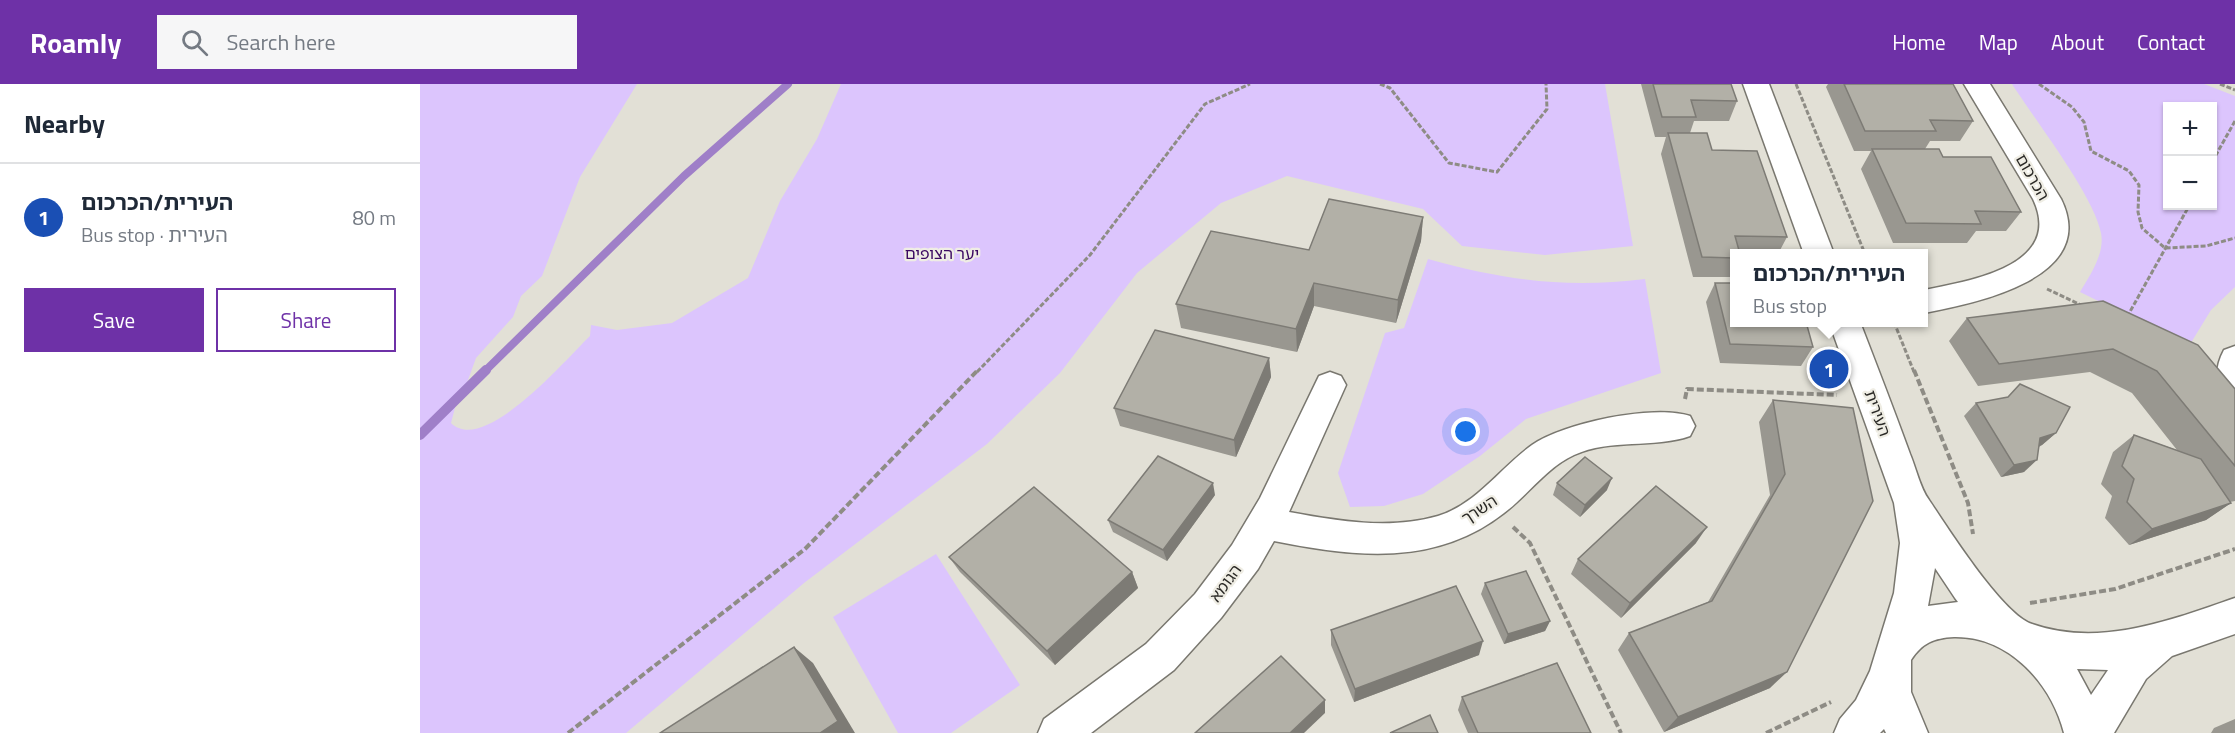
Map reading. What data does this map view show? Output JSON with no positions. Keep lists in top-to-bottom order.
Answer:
{
  "streets": {
    "street": [
      "הכרכום",
      "העירית",
      "השרך",
      "הגומא"
    ]
  },
  "crossings": [
    ["השרך", "הגומא"]
  ],
  "parks": ["יער הצופים"],
  "page": {
    "header": "Roamly",
    "search": "Search here",
    "nav": [
      "Home",
      "Map",
      "About",
      "Contact"
    ],
    "heading": "Nearby",
    "map_buttons": ["+", "−"],
    "list": [
      {
        "mark": "1",
        "name": "העירית/הכרכום",
        "note": "Bus stop · העירית",
        "value": "80 m"
      }
    ],
    "popup": ["העירית/הכרכום", "Bus stop"],
    "buttons": ["Save", "Share"],
    "pins": "1"
  }
}
